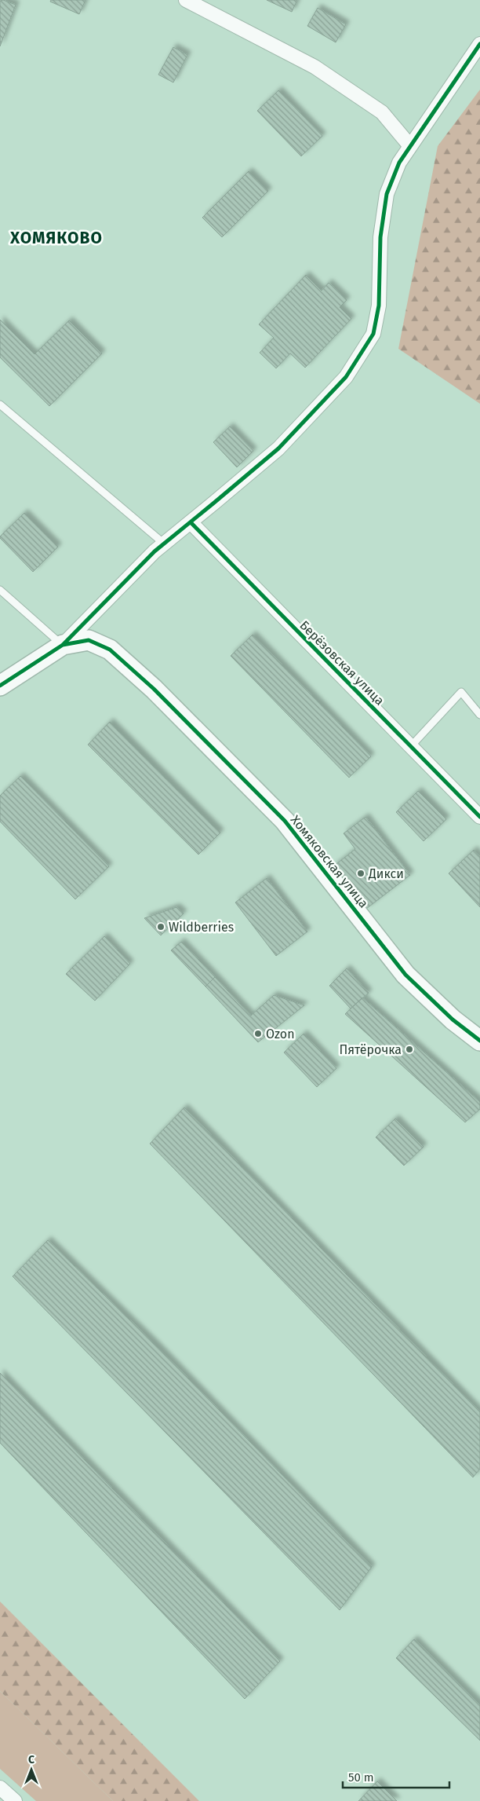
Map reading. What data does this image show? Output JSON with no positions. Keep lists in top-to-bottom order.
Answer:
{
  "streets": {
    "street": ["Берёзовская улица", "Хомяковская улица"]
  },
  "districts": ["ХОМЯКОВО"],
  "places": [
    "Дикси",
    "Wildberries",
    "Ozon",
    "Пятёрочка"
  ],
  "scale_bar": "50 m",
  "north": "top"
}
